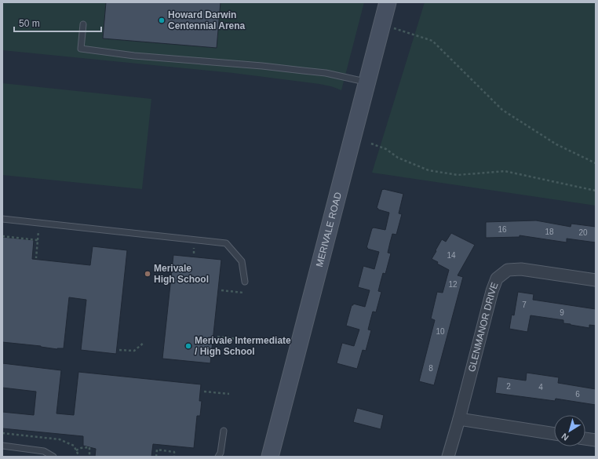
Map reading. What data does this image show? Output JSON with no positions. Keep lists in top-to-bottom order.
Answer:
{
  "streets": {
    "main road": ["MERIVALE ROAD"],
    "street": ["GLENMANOR DRIVE"]
  },
  "places": ["Howard Darwin Centennial Arena", "Merivale High School", "Merivale Intermediate / High School"],
  "house_numbers": [
    "16",
    "18",
    "20",
    "14",
    "12",
    "7",
    "9",
    "10",
    "8",
    "2",
    "4",
    "6"
  ],
  "scale_bar": "50 m",
  "north": "bottom left"
}
